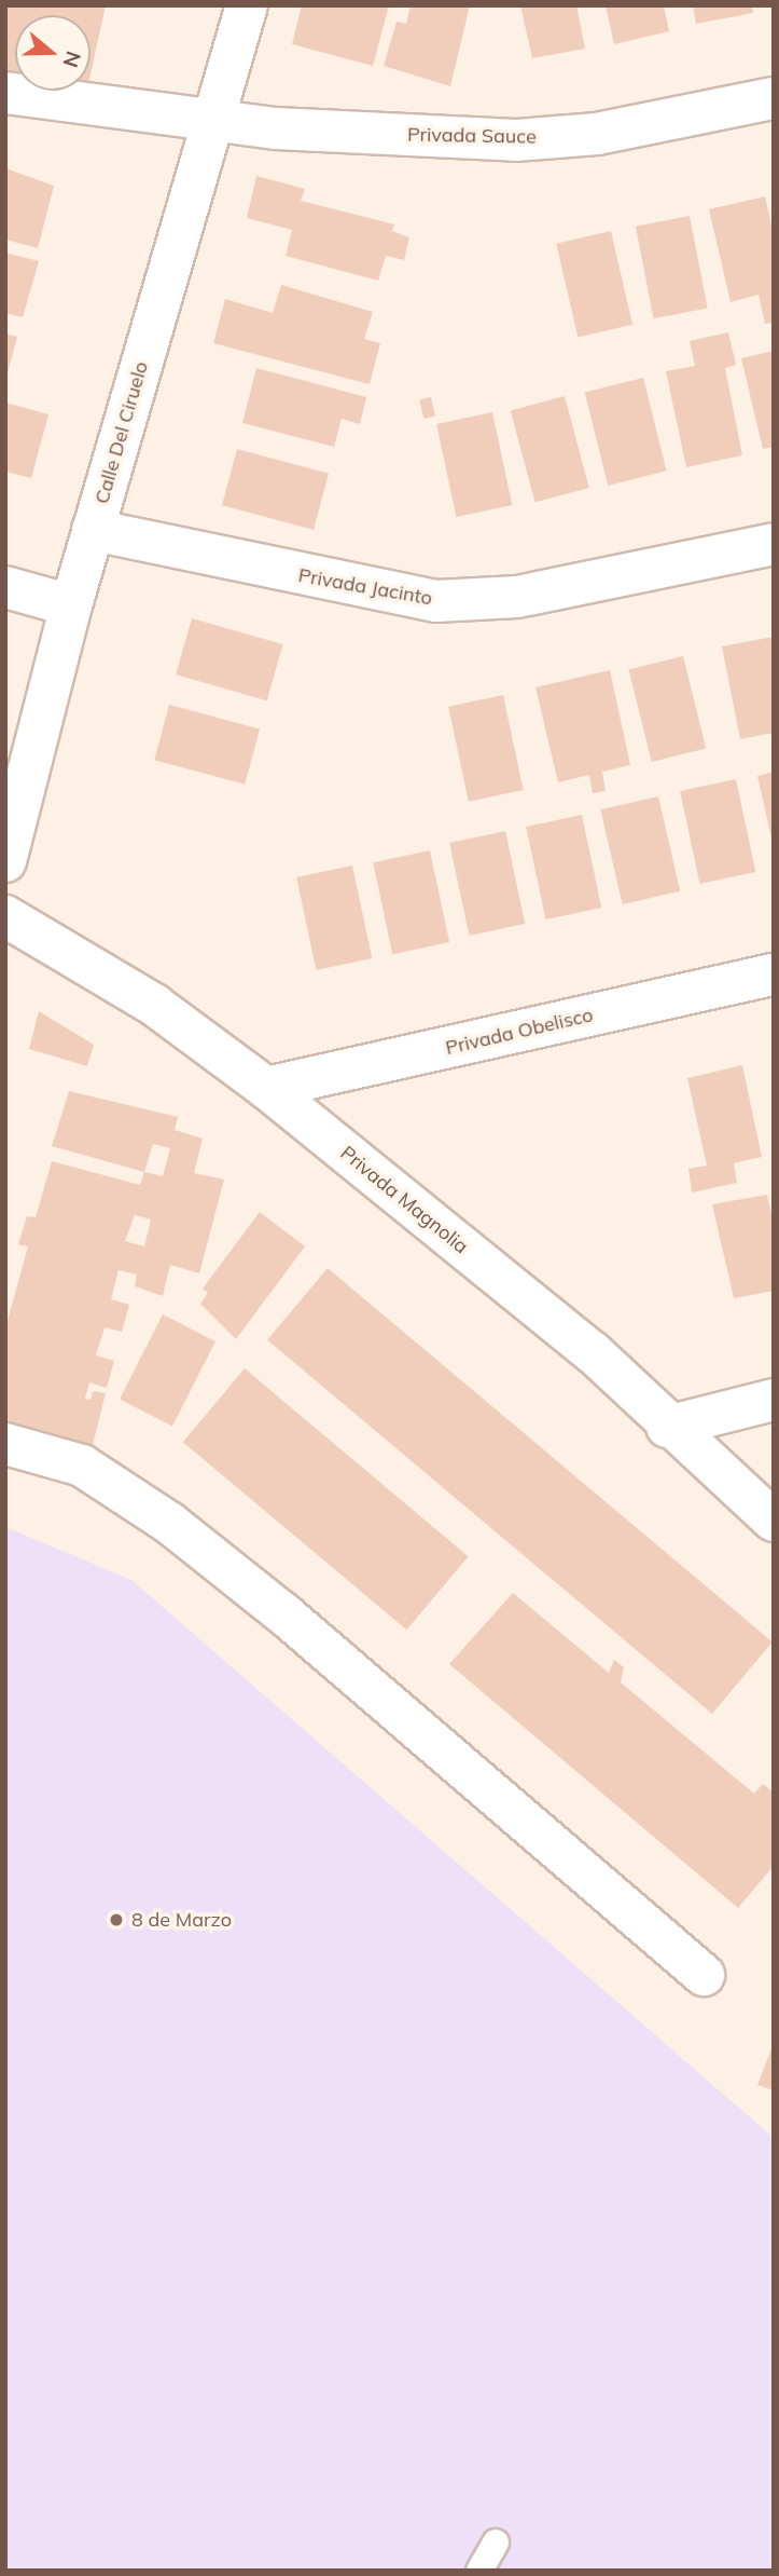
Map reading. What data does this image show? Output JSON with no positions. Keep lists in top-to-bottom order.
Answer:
{
  "streets": {
    "street": [
      "Privada Sauce",
      "Calle Del Ciruelo",
      "Privada Jacinto",
      "Privada Obelisco",
      "Privada Magnolia"
    ]
  },
  "crossings": [
    ["Privada Sauce", "Calle Del Ciruelo"],
    ["Calle Del Ciruelo", "Privada Jacinto"],
    ["Privada Obelisco", "Privada Magnolia"]
  ],
  "places": ["8 de Marzo"],
  "north": "right"
}
